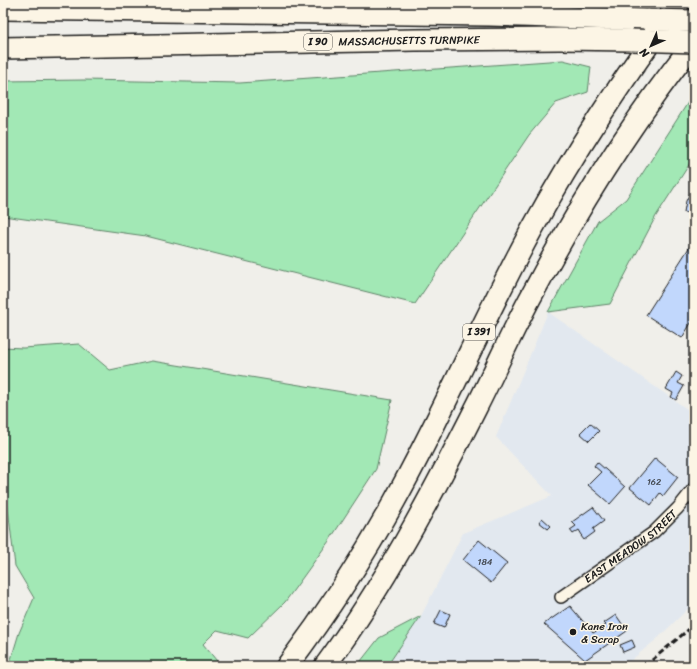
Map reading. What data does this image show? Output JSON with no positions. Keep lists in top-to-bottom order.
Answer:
{
  "streets": {
    "highway": ["MASSACHUSETTS TURNPIKE", "I 90", "I 391"],
    "street": ["EAST MEADOW STREET"]
  },
  "crossings": [
    ["MASSACHUSETTS TURNPIKE", "I 391"]
  ],
  "places": ["Kane Iron & Scrap"],
  "house_numbers": ["162", "184"],
  "north": "bottom left"
}
